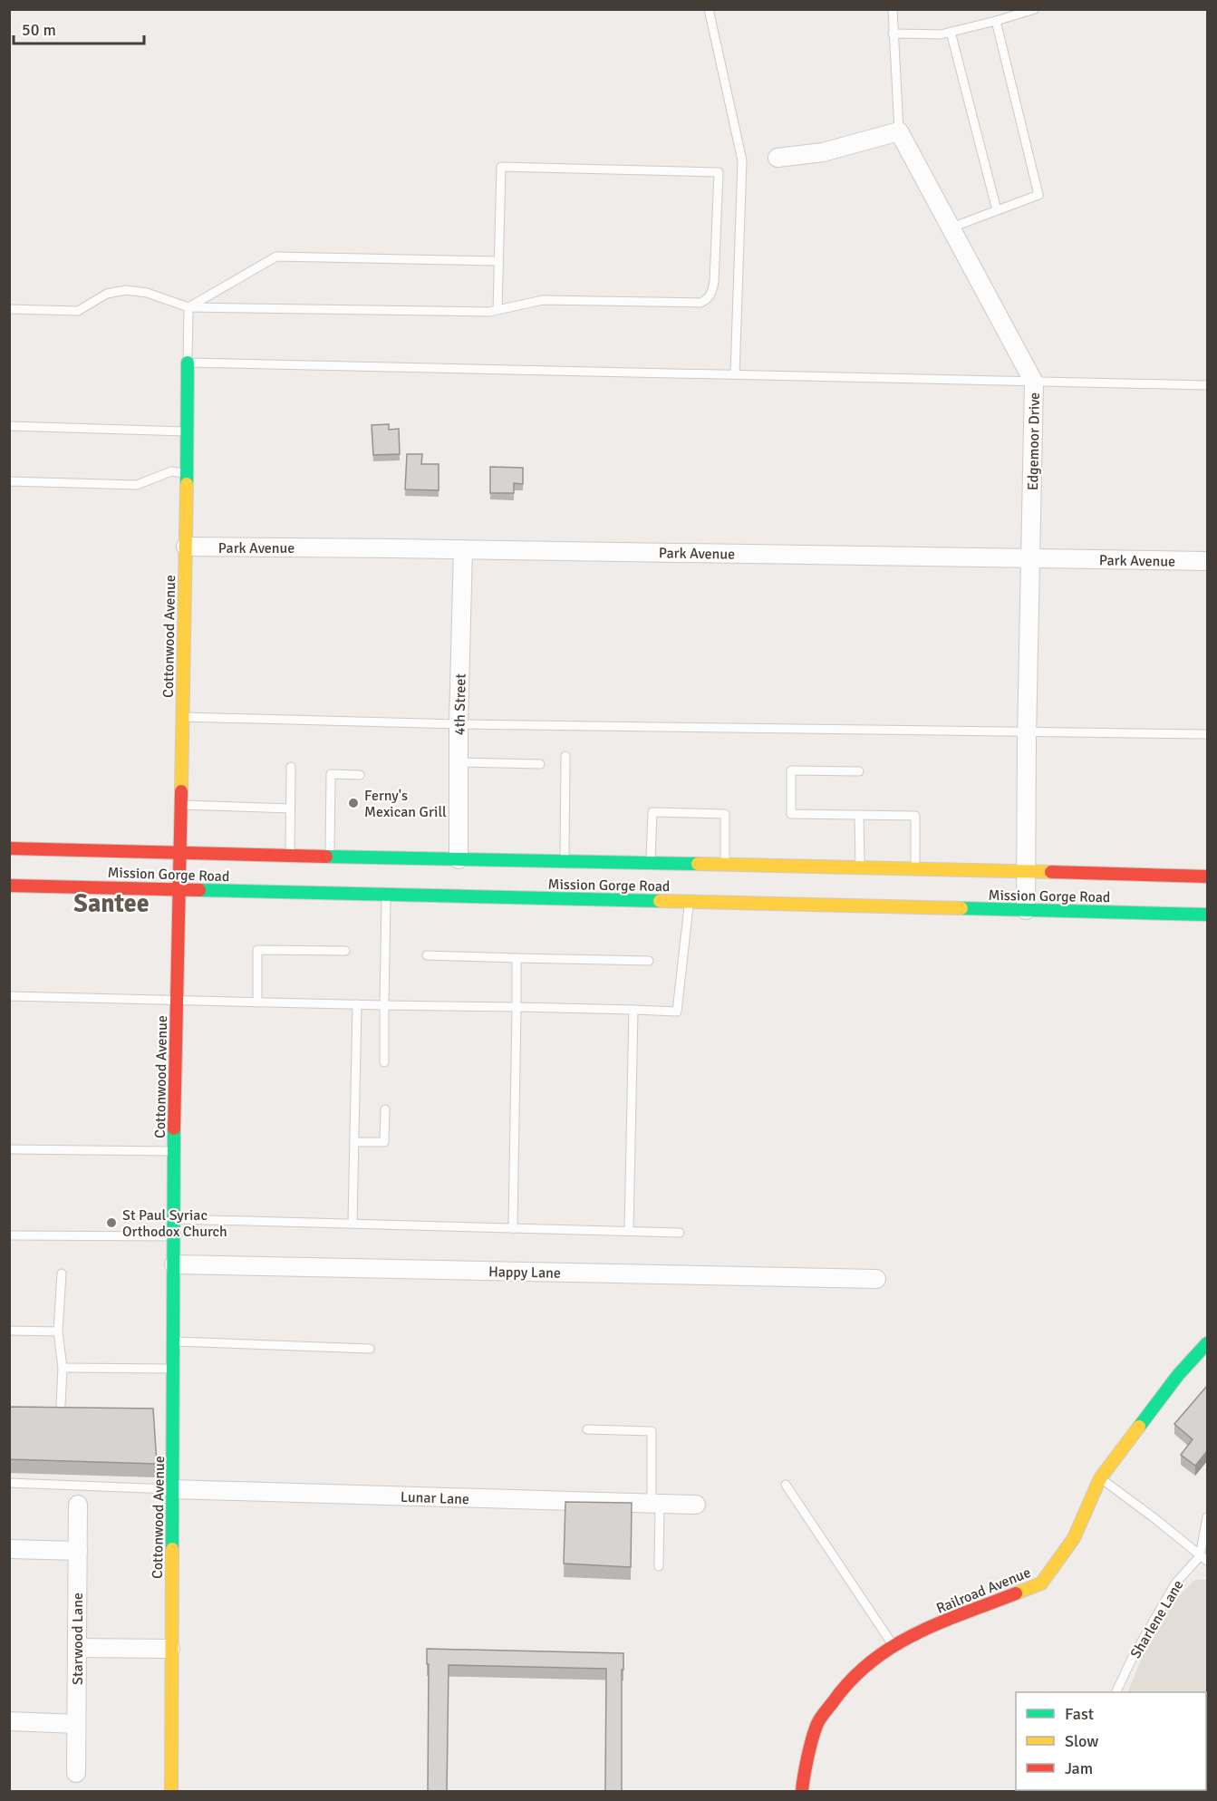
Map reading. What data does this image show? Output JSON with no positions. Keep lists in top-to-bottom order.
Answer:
{
  "streets": {
    "main road": ["Cottonwood Avenue", "Mission Gorge Road", "Railroad Avenue"],
    "street": [
      "Edgemoor Drive",
      "Park Avenue",
      "4th Street",
      "Happy Lane",
      "Lunar Lane",
      "Starwood Lane"
    ],
    "lane": ["Sharlene Lane"]
  },
  "crossings": [
    ["Edgemoor Drive", "Park Avenue"],
    ["Edgemoor Drive", "Mission Gorge Road"],
    ["Park Avenue", "Cottonwood Avenue"],
    ["Park Avenue", "4th Street"],
    ["Cottonwood Avenue", "Mission Gorge Road"],
    ["Cottonwood Avenue", "Happy Lane"],
    ["Cottonwood Avenue", "Lunar Lane"],
    ["4th Street", "Mission Gorge Road"]
  ],
  "districts": ["Santee"],
  "places": ["Ferny's Mexican Grill", "St Paul Syriac Orthodox Church"],
  "legend": ["Fast", "Slow", "Jam"],
  "scale_bar": "50 m"
}
